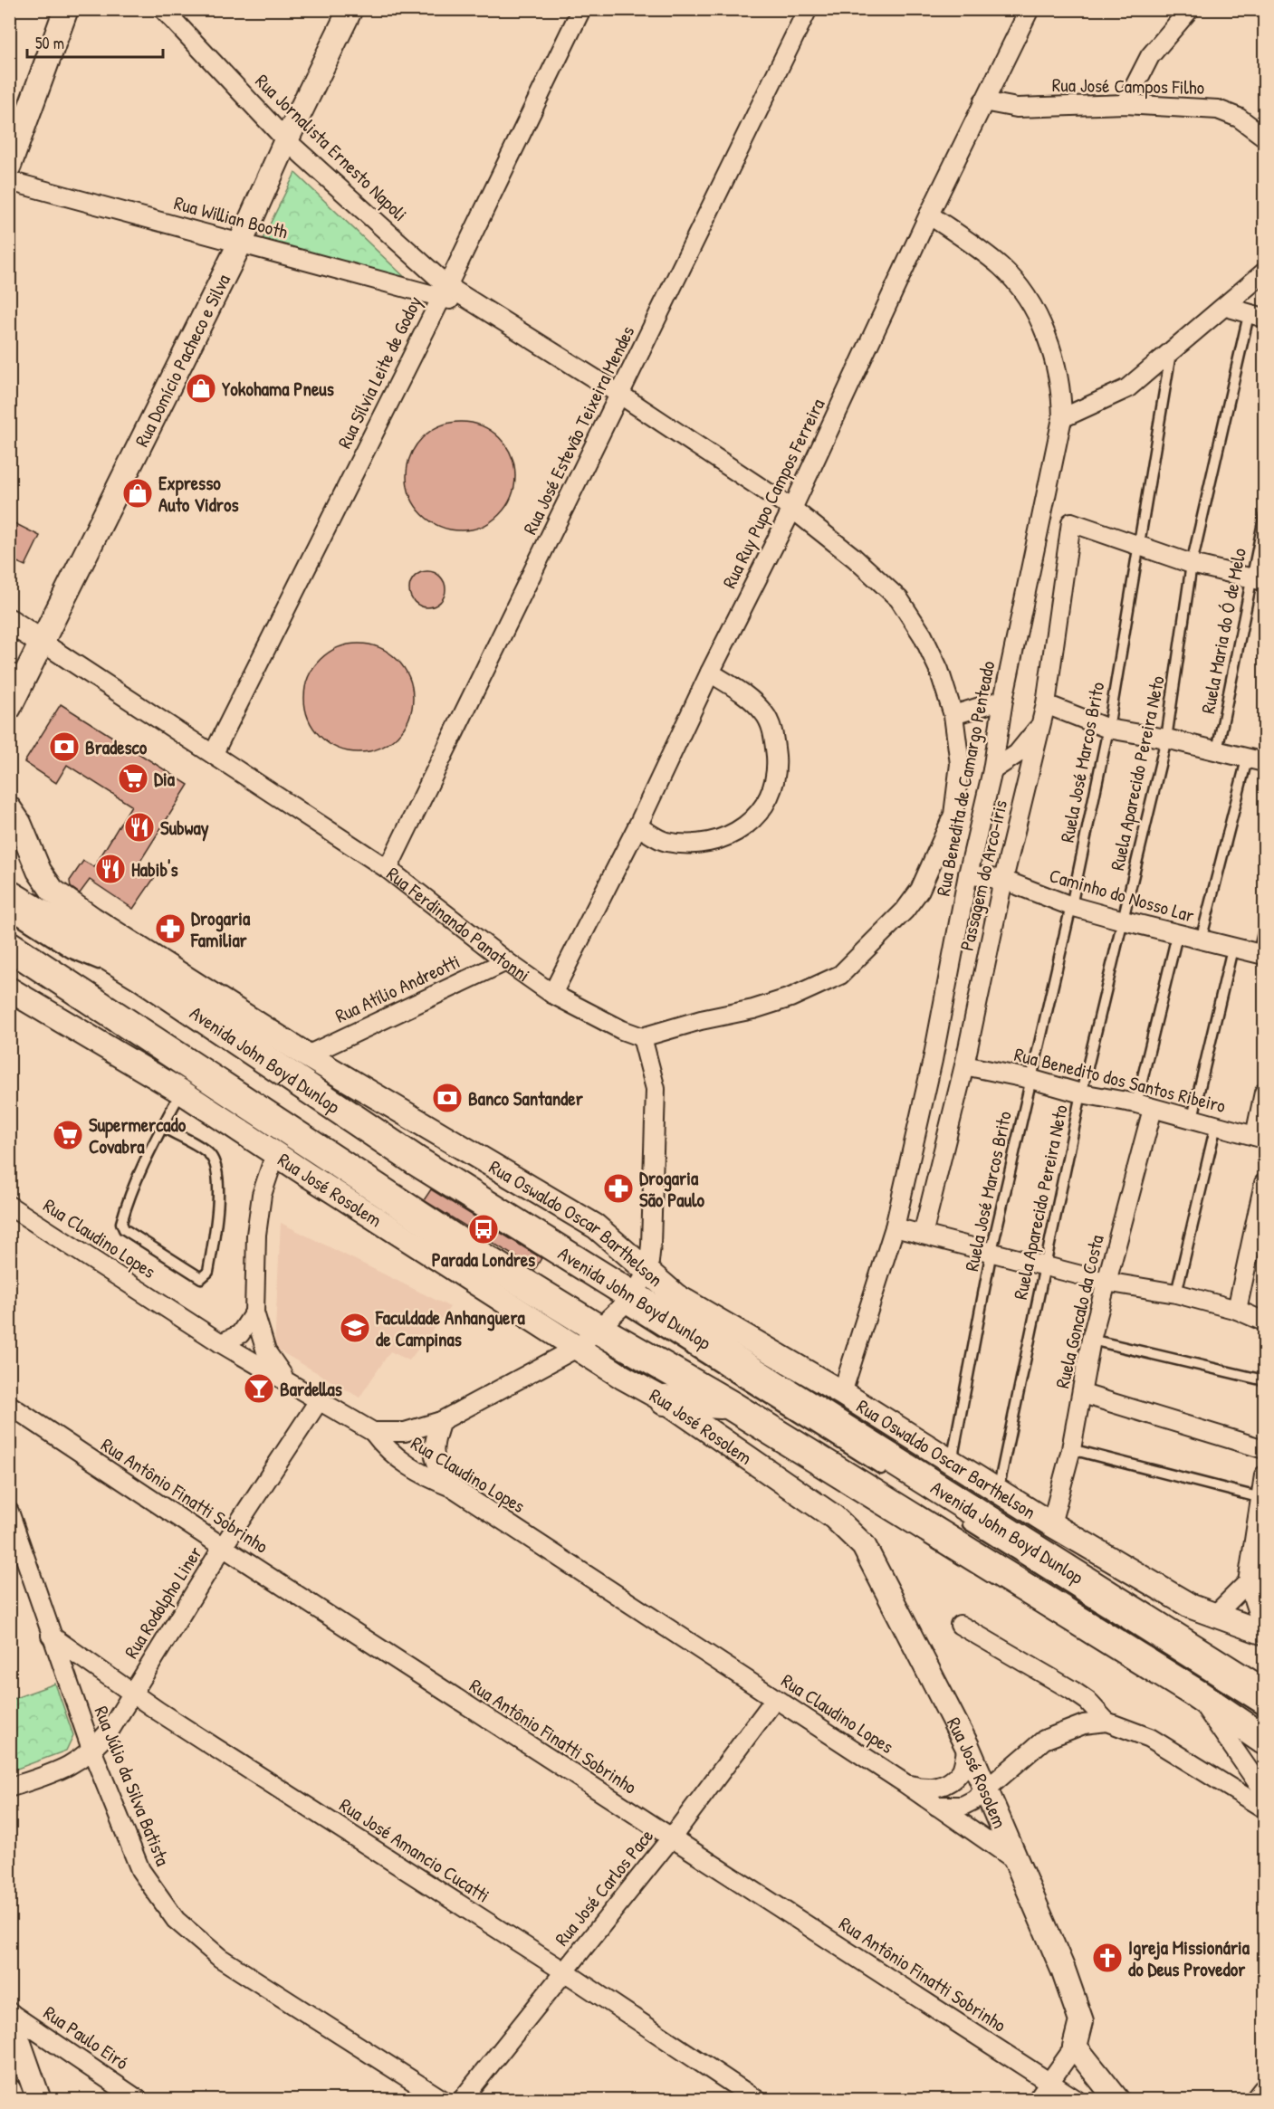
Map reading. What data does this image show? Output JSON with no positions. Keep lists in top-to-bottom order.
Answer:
{
  "streets": {
    "main road": ["Avenida John Boyd Dunlop"],
    "street": [
      "Rua José Campos Filho",
      "Rua Jornalista Ernesto Napoli",
      "Rua Willian Booth",
      "Rua Domício Pacheco e Silva",
      "Rua Sílvia Leite de Godoy",
      "Rua José Estevão Teixeira Mendes",
      "Rua Ruy Pupo Campos Ferreira",
      "Rua Benedita de Camargo Penteado",
      "Passagem do Arco-íris",
      "Caminho do Nosso Lar",
      "Rua Ferdinando Panatonni",
      "Rua Atílio Andreotti",
      "Rua Benedito dos Santos Ribeiro",
      "Rua José Rosolem",
      "Rua Oswaldo Oscar Barthelson",
      "Rua Claudino Lopes",
      "Ruela Goncalo da Costa",
      "Rua Antônio Finatti Sobrinho",
      "Rua Rodolpho Liner",
      "Rua Júlio da Silva Batista",
      "Rua José Amancio Cucatti",
      "Rua José Carlos Pace",
      "Rua Paulo Eiró"
    ],
    "lane": ["Ruela Maria do Ó de Melo", "Ruela José Marcos Brito", "Ruela Aparecido Pereira Neto"]
  },
  "crossings": [
    ["Rua José Campos Filho", "Rua Ruy Pupo Campos Ferreira"],
    ["Rua Jornalista Ernesto Napoli", "Rua Willian Booth"],
    ["Rua Jornalista Ernesto Napoli", "Rua Domício Pacheco e Silva"],
    ["Rua Jornalista Ernesto Napoli", "Rua Sílvia Leite de Godoy"],
    ["Rua Willian Booth", "Rua Domício Pacheco e Silva"],
    ["Rua Willian Booth", "Rua Sílvia Leite de Godoy"],
    ["Rua Domício Pacheco e Silva", "Rua Ferdinando Panatonni"],
    ["Rua Sílvia Leite de Godoy", "Rua Ferdinando Panatonni"],
    ["Rua José Estevão Teixeira Mendes", "Rua Ferdinando Panatonni"],
    ["Rua Ruy Pupo Campos Ferreira", "Rua Benedita de Camargo Penteado"],
    ["Rua Ruy Pupo Campos Ferreira", "Rua Ferdinando Panatonni"],
    ["Ruela José Marcos Brito", "Passagem do Arco-íris"],
    ["Ruela José Marcos Brito", "Caminho do Nosso Lar"],
    ["Ruela José Marcos Brito", "Rua Benedito dos Santos Ribeiro"],
    ["Ruela José Marcos Brito", "Rua Oswaldo Oscar Barthelson"],
    ["Ruela Aparecido Pereira Neto", "Caminho do Nosso Lar"],
    ["Ruela Aparecido Pereira Neto", "Rua Benedito dos Santos Ribeiro"],
    ["Ruela Aparecido Pereira Neto", "Rua Oswaldo Oscar Barthelson"],
    ["Rua Benedita de Camargo Penteado", "Caminho do Nosso Lar"],
    ["Rua Benedita de Camargo Penteado", "Rua Oswaldo Oscar Barthelson"],
    ["Passagem do Arco-íris", "Caminho do Nosso Lar"],
    ["Passagem do Arco-íris", "Rua Benedito dos Santos Ribeiro"],
    ["Rua Ferdinando Panatonni", "Rua Atílio Andreotti"],
    ["Rua Atílio Andreotti", "Rua Oswaldo Oscar Barthelson"],
    ["Avenida John Boyd Dunlop", "Rua José Rosolem"],
    ["Rua Benedito dos Santos Ribeiro", "Ruela Goncalo da Costa"],
    ["Rua José Rosolem", "Rua Claudino Lopes"],
    ["Rua Oswaldo Oscar Barthelson", "Ruela Goncalo da Costa"],
    ["Rua Claudino Lopes", "Rua Rodolpho Liner"],
    ["Rua Claudino Lopes", "Rua José Carlos Pace"],
    ["Rua Antônio Finatti Sobrinho", "Rua Rodolpho Liner"],
    ["Rua Antônio Finatti Sobrinho", "Rua José Carlos Pace"],
    ["Rua Rodolpho Liner", "Rua Júlio da Silva Batista"],
    ["Rua Rodolpho Liner", "Rua José Amancio Cucatti"],
    ["Rua Júlio da Silva Batista", "Rua José Amancio Cucatti"],
    ["Rua José Amancio Cucatti", "Rua José Carlos Pace"]
  ],
  "places": {
    "shop": ["Yokohama Pneus", "Expresso Auto Vidros"],
    "bank": ["Bradesco", "Banco Santander"],
    "supermarket": ["Dia", "Supermercado Covabra"],
    "restaurant": ["Subway", "Habib's"],
    "pharmacy": ["Drogaria Familiar", "Drogaria São Paulo"],
    "bus stop": ["Parada Londres"],
    "school or university": ["Faculdade Anhanguera de Campinas"],
    "bar": ["Bardellas"],
    "church": ["Igreja Missionária do Deus Provedor"]
  },
  "scale_bar": "50 m"
}
